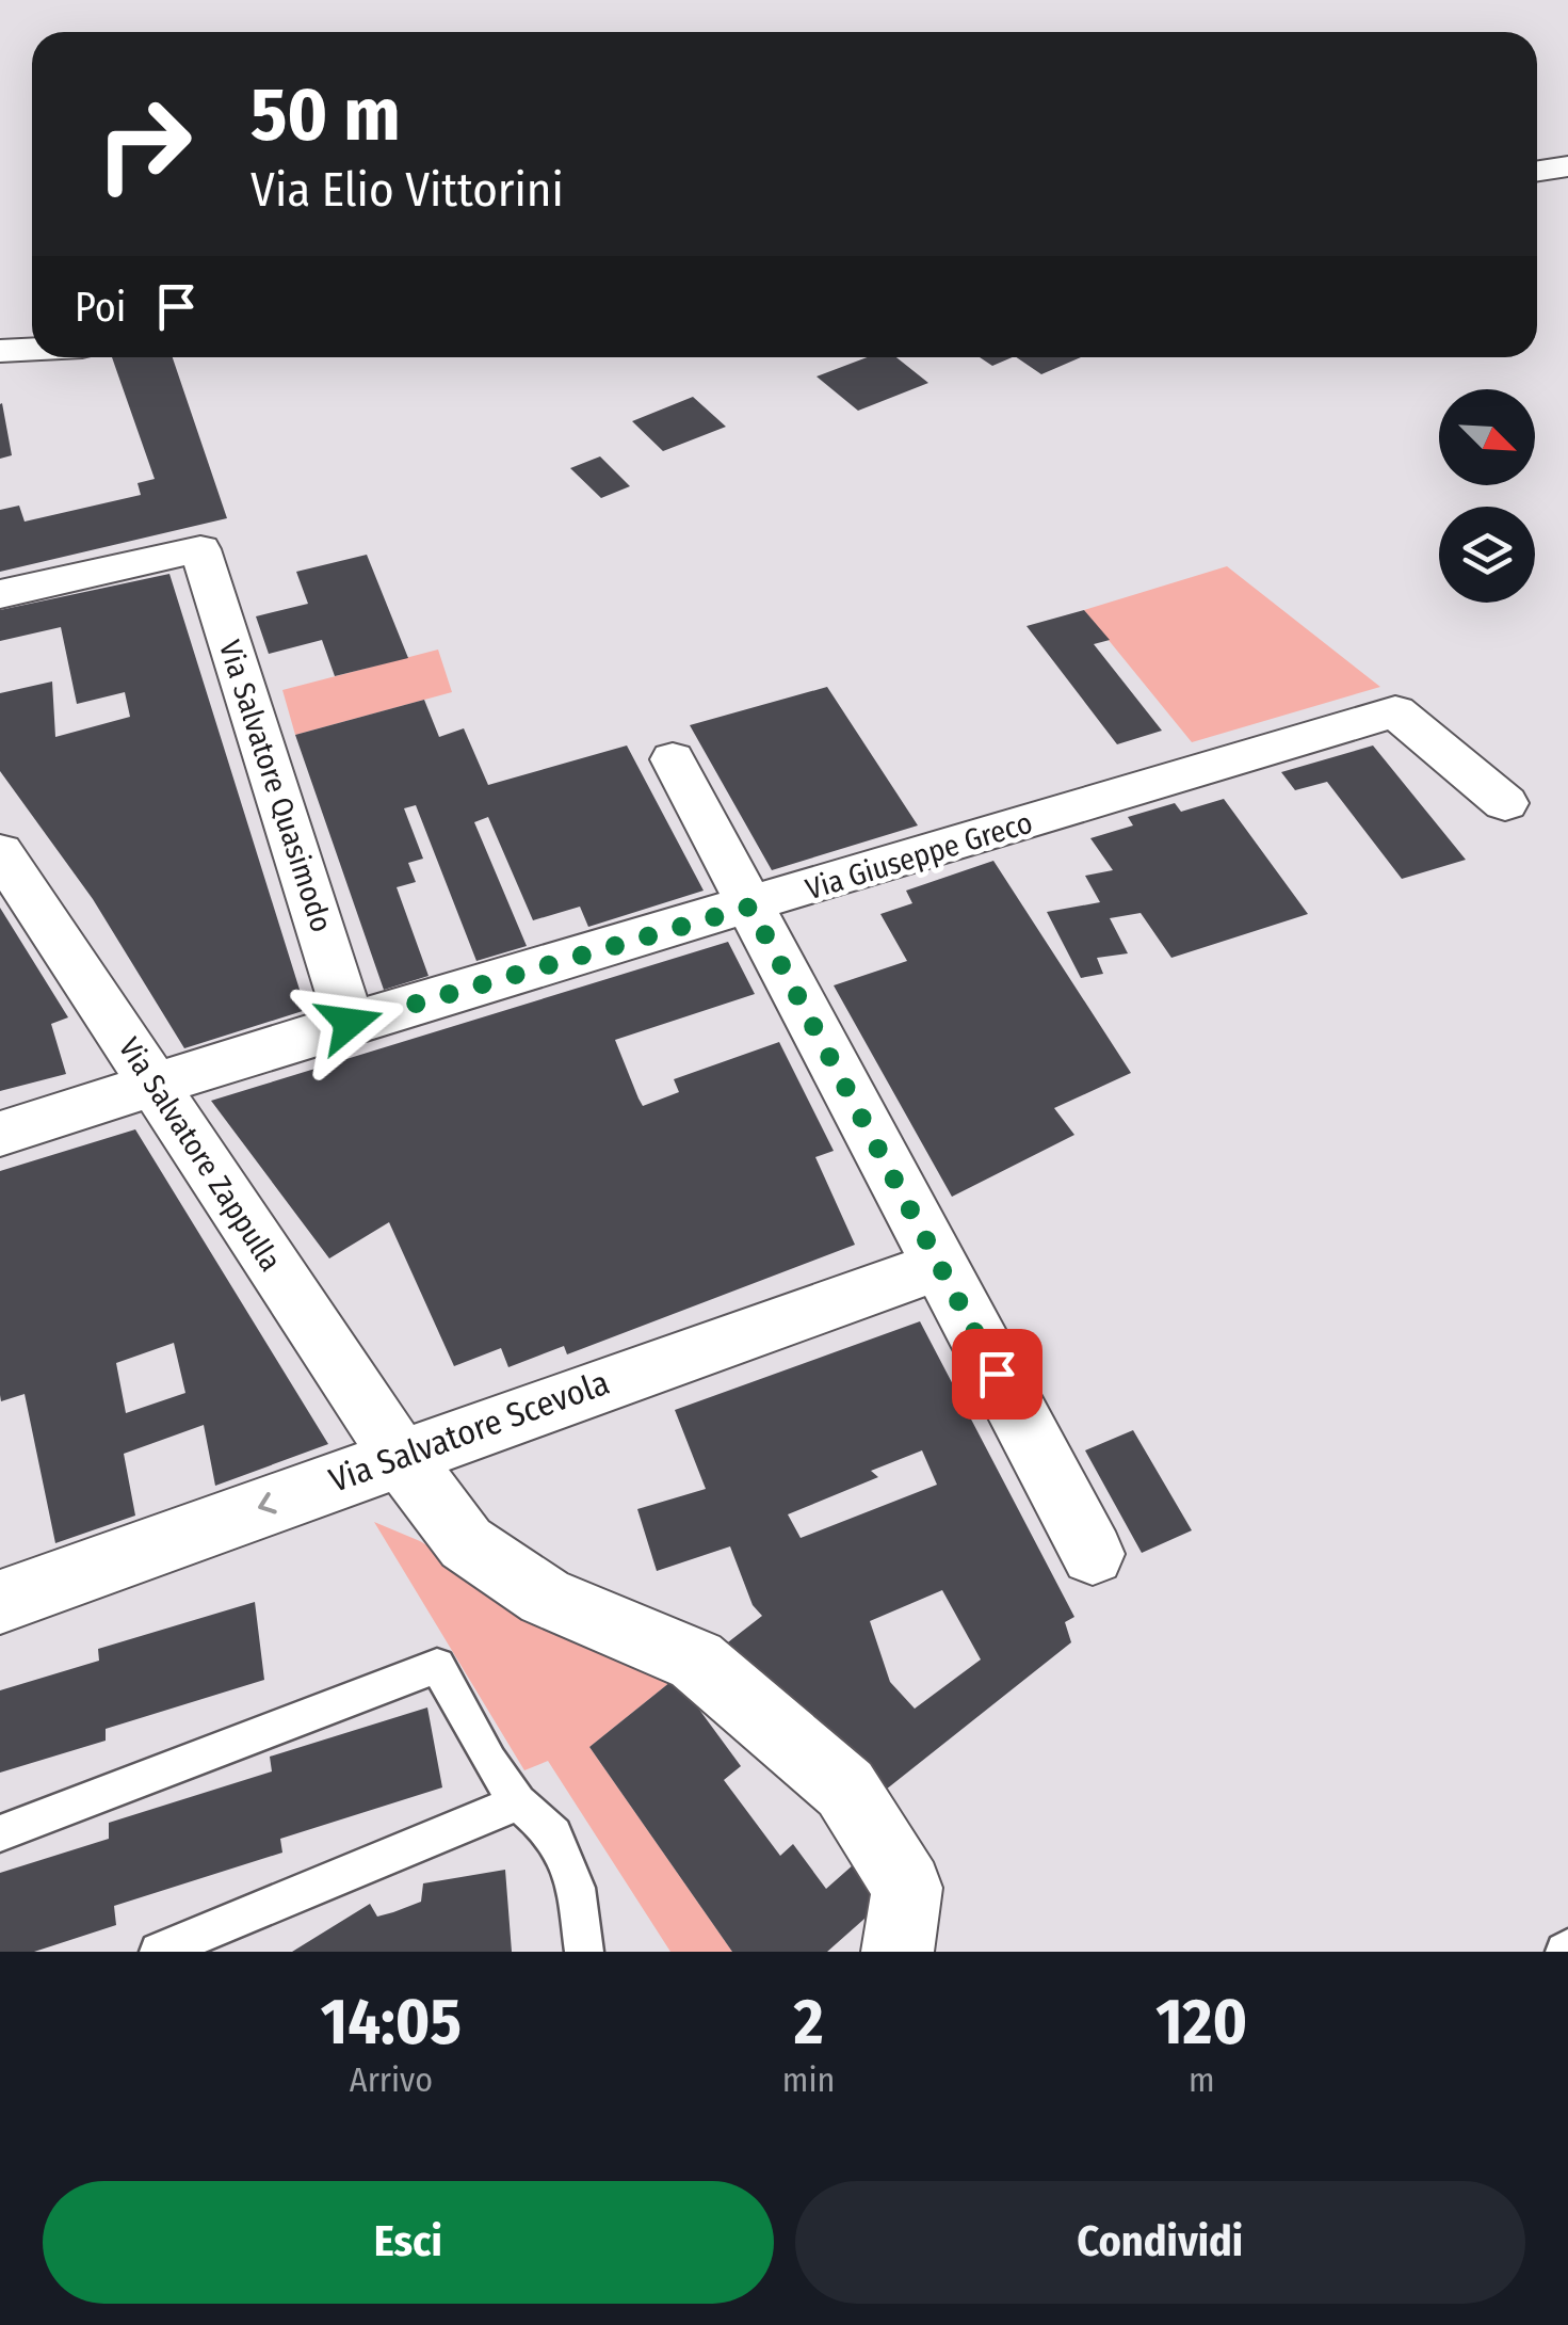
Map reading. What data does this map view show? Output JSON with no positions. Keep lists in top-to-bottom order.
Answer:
{
  "streets": {
    "street": [
      "Via Salvatore Quasimodo",
      "Via Giuseppe Greco",
      "Via Salvatore Zappulla",
      "Via Salvatore Scevola"
    ]
  },
  "crossings": [
    ["Via Salvatore Quasimodo", "Via Giuseppe Greco"],
    ["Via Giuseppe Greco", "Via Salvatore Zappulla"],
    ["Via Salvatore Zappulla", "Via Salvatore Scevola"]
  ],
  "one_way": ["Via Salvatore Scevola"],
  "north": "bottom right",
  "page": {
    "turn": ["50 m", "Via Elio Vittorini"],
    "then": "Poi",
    "eta": [
      "14:05",
      "Arrivo",
      "2",
      "min",
      "120",
      "m"
    ],
    "buttons": ["Esci", "Condividi"]
  }
}
